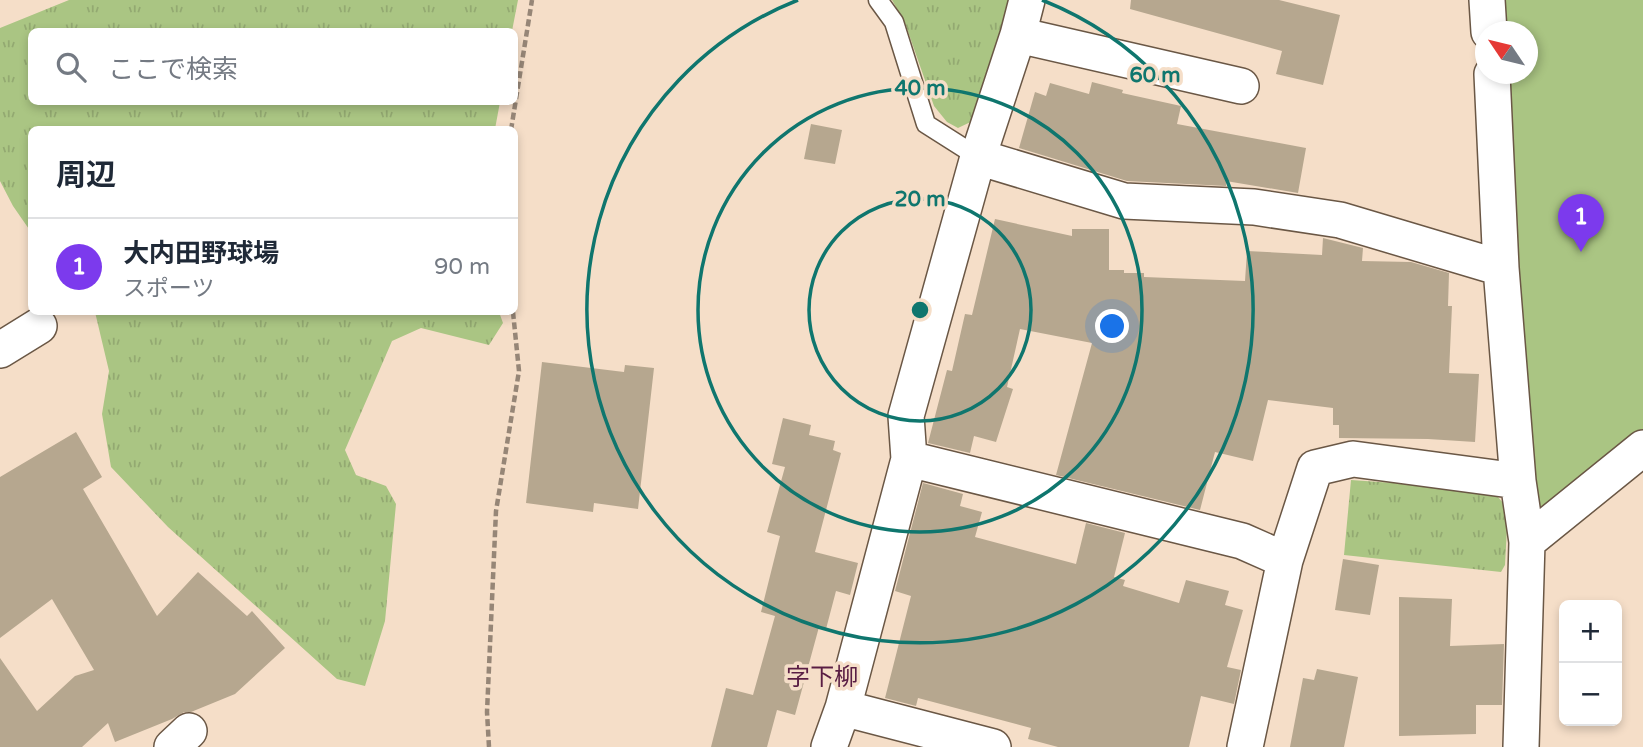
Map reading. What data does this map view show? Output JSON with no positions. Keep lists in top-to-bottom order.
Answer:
{
  "districts": ["字下柳"],
  "north": "top left",
  "page": {
    "search": "ここで検索",
    "heading": "周辺",
    "pins": "1",
    "list": [
      {
        "mark": "1",
        "name": "大内田野球場",
        "note": "スポーツ",
        "value": "90 m"
      }
    ],
    "map_buttons": ["+", "−"]
  },
  "rings": ["60 m", "40 m", "20 m"]
}
